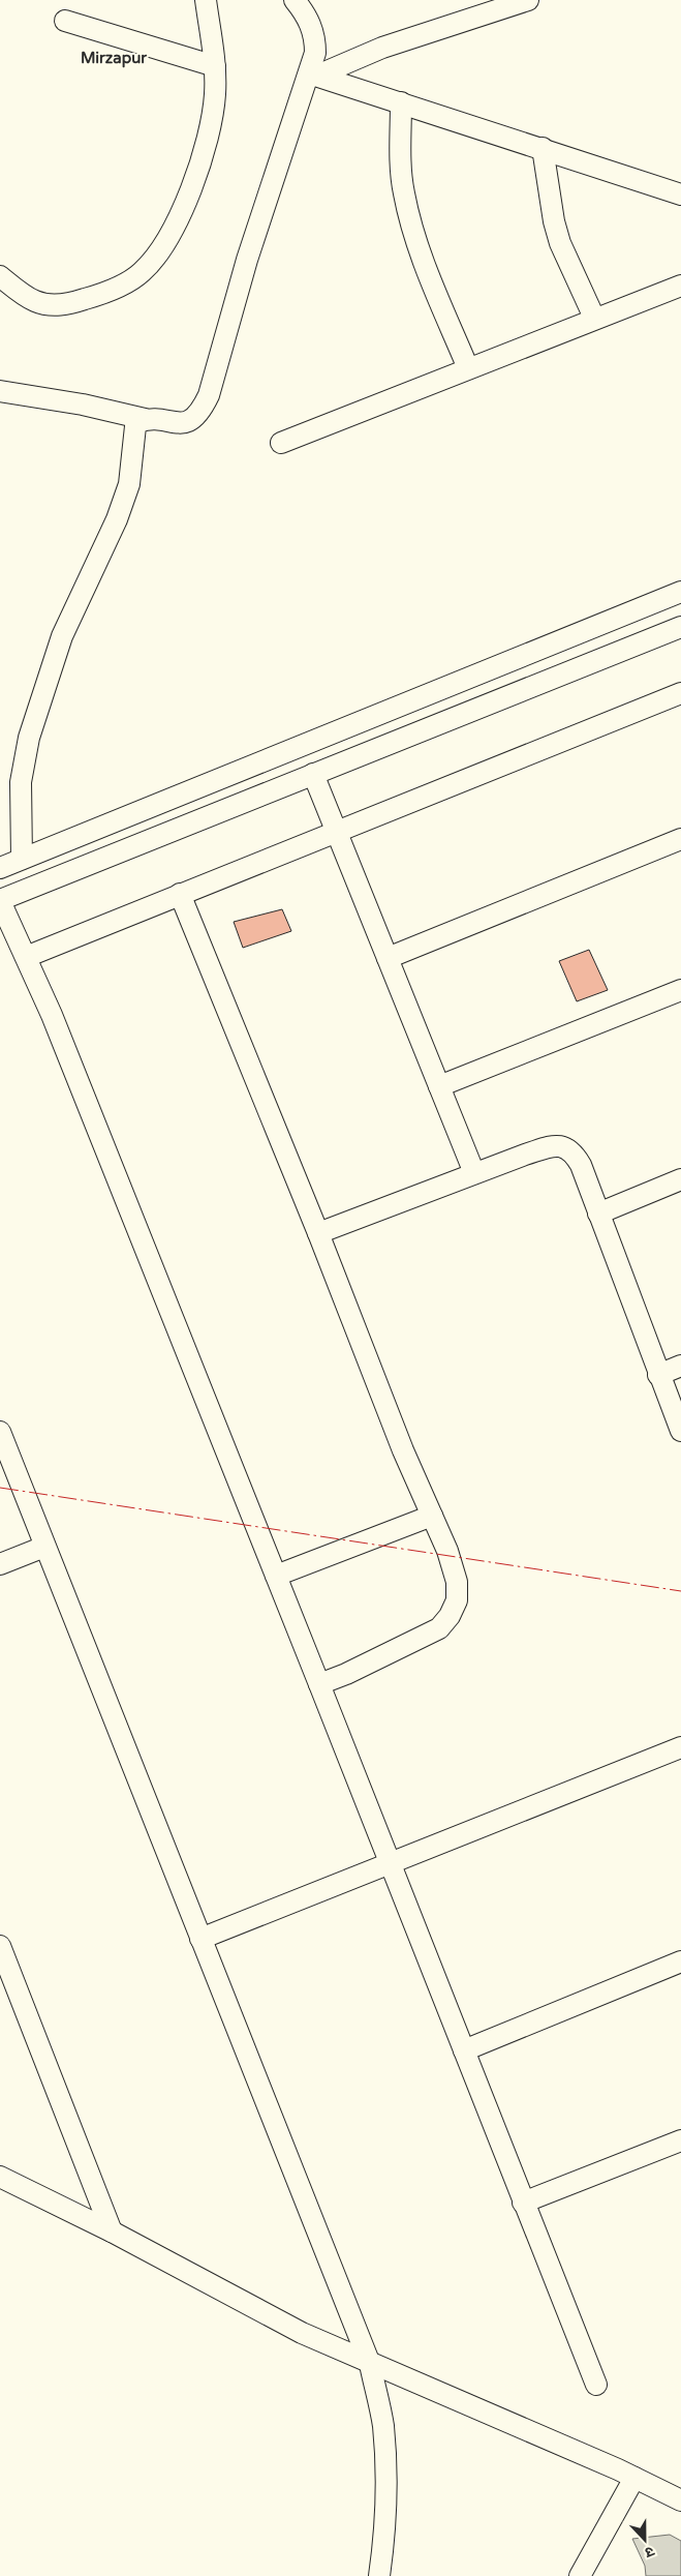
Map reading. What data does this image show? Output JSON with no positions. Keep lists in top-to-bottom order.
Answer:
{
  "districts": ["Mirzapur"],
  "north": "bottom"
}
